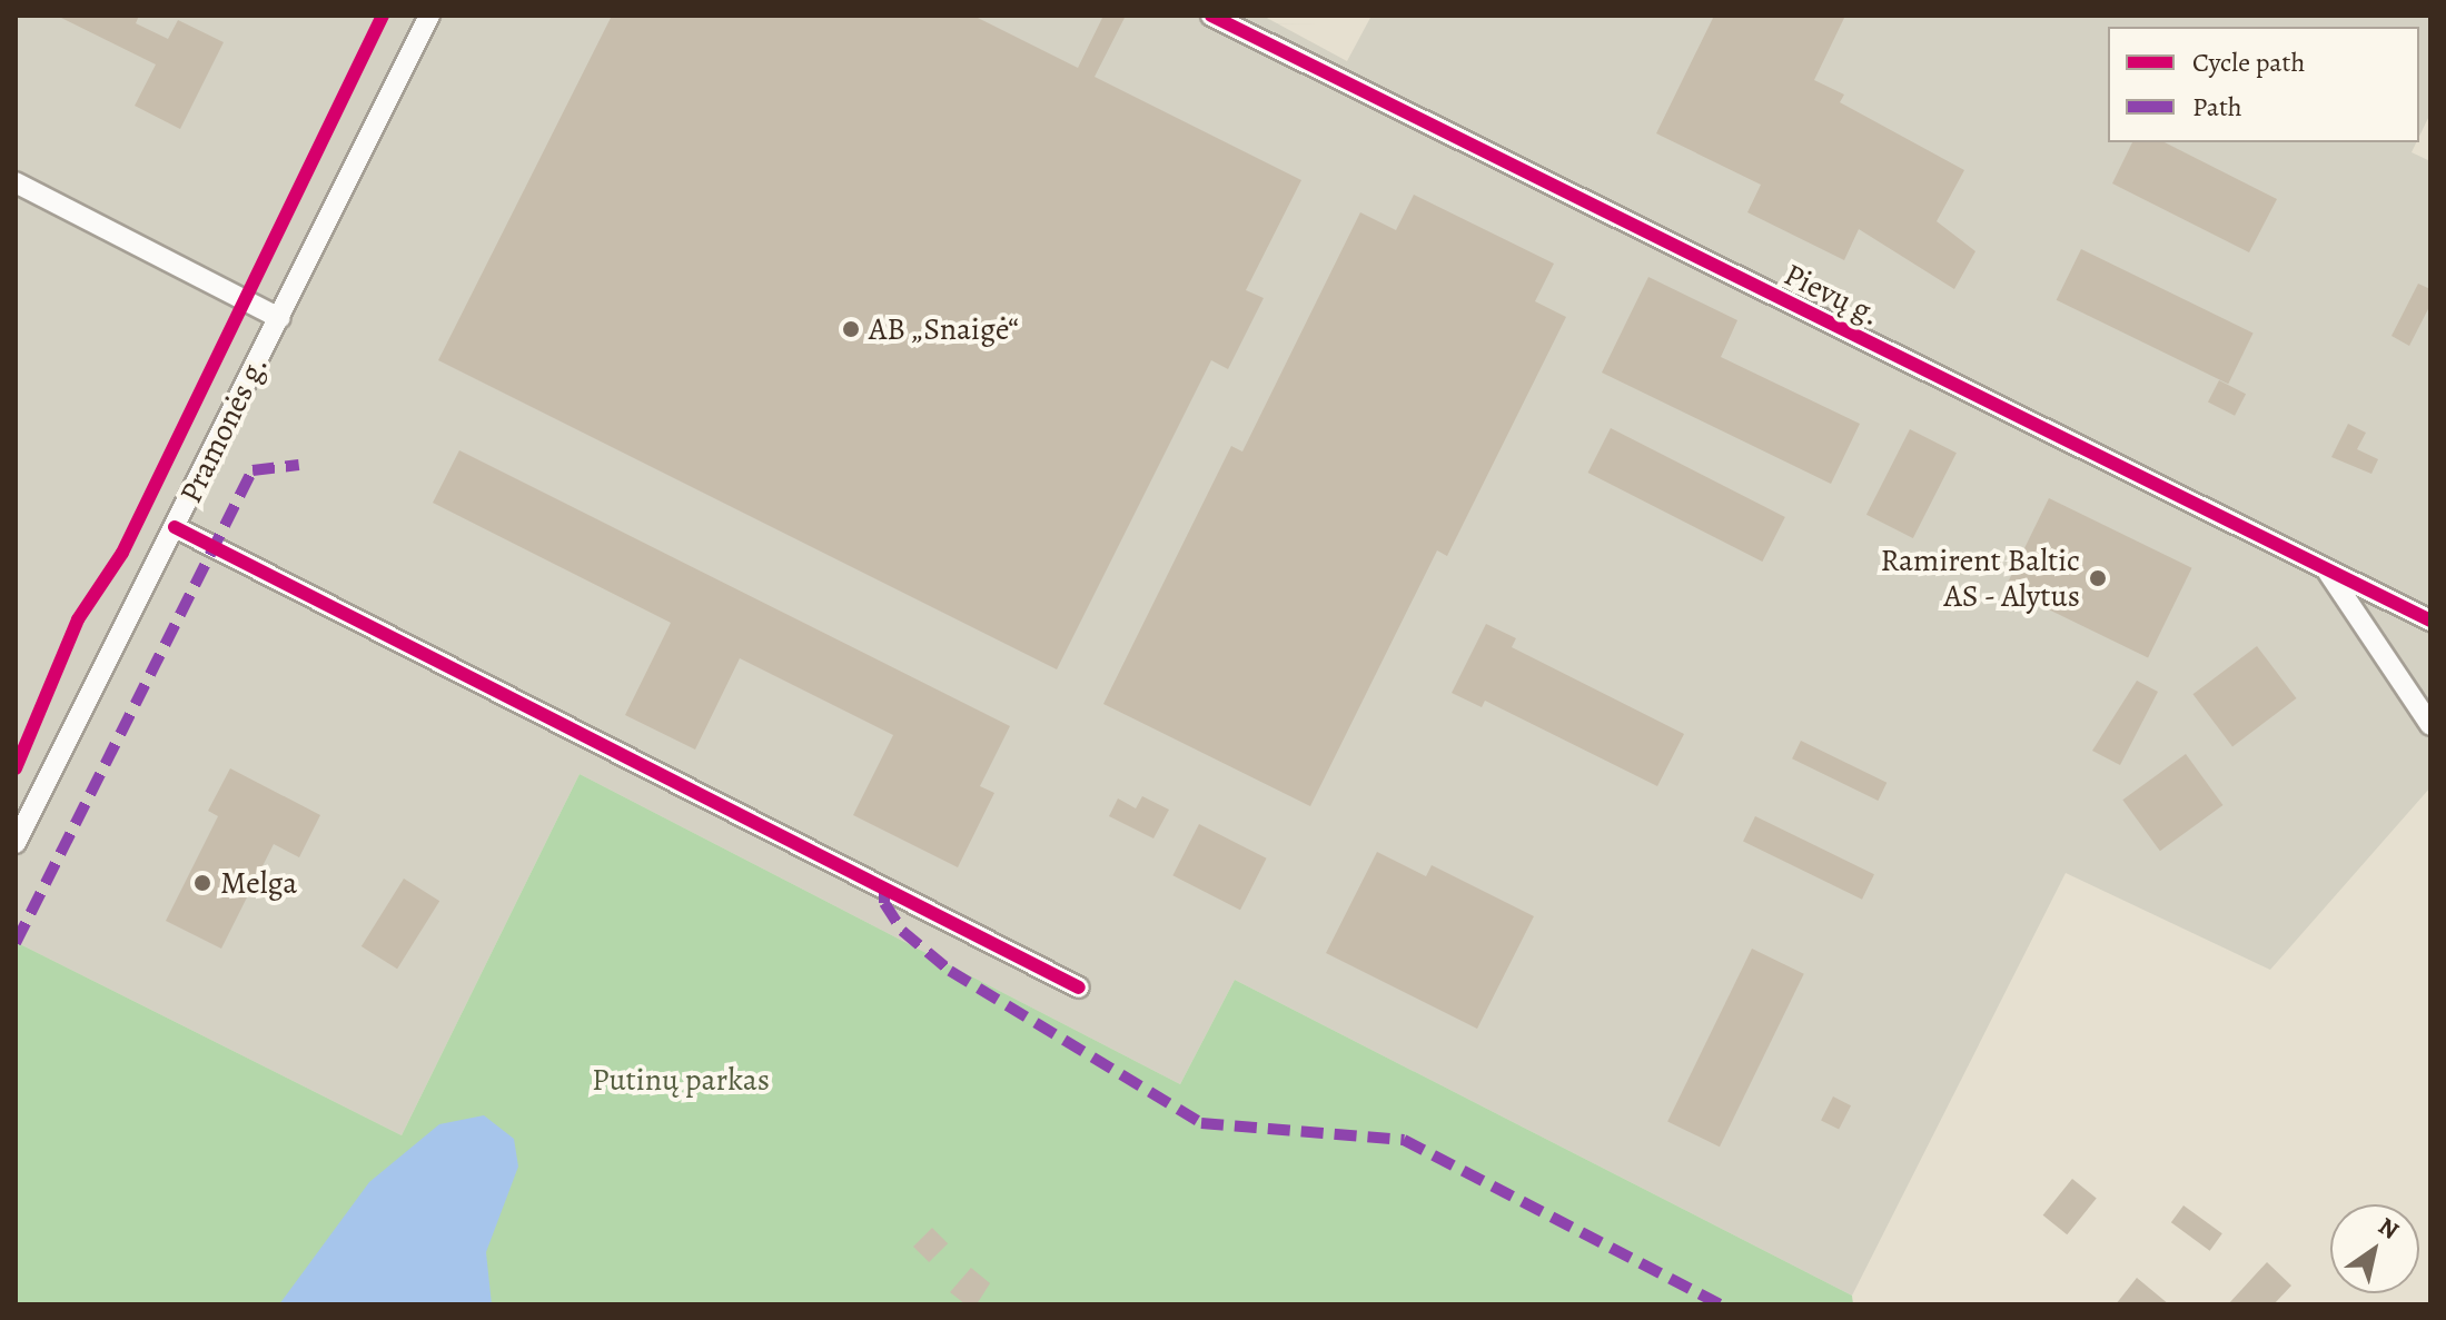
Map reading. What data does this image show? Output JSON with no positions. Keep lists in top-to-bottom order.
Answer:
{
  "streets": {
    "street": ["Pievų g.", "Pramonės g."]
  },
  "parks": ["Putinų parkas"],
  "places": ["AB „Snaigė“", "Ramirent Baltic AS - Alytus", "Melga"],
  "legend": ["Cycle path", "Path"],
  "north": "top right"
}
